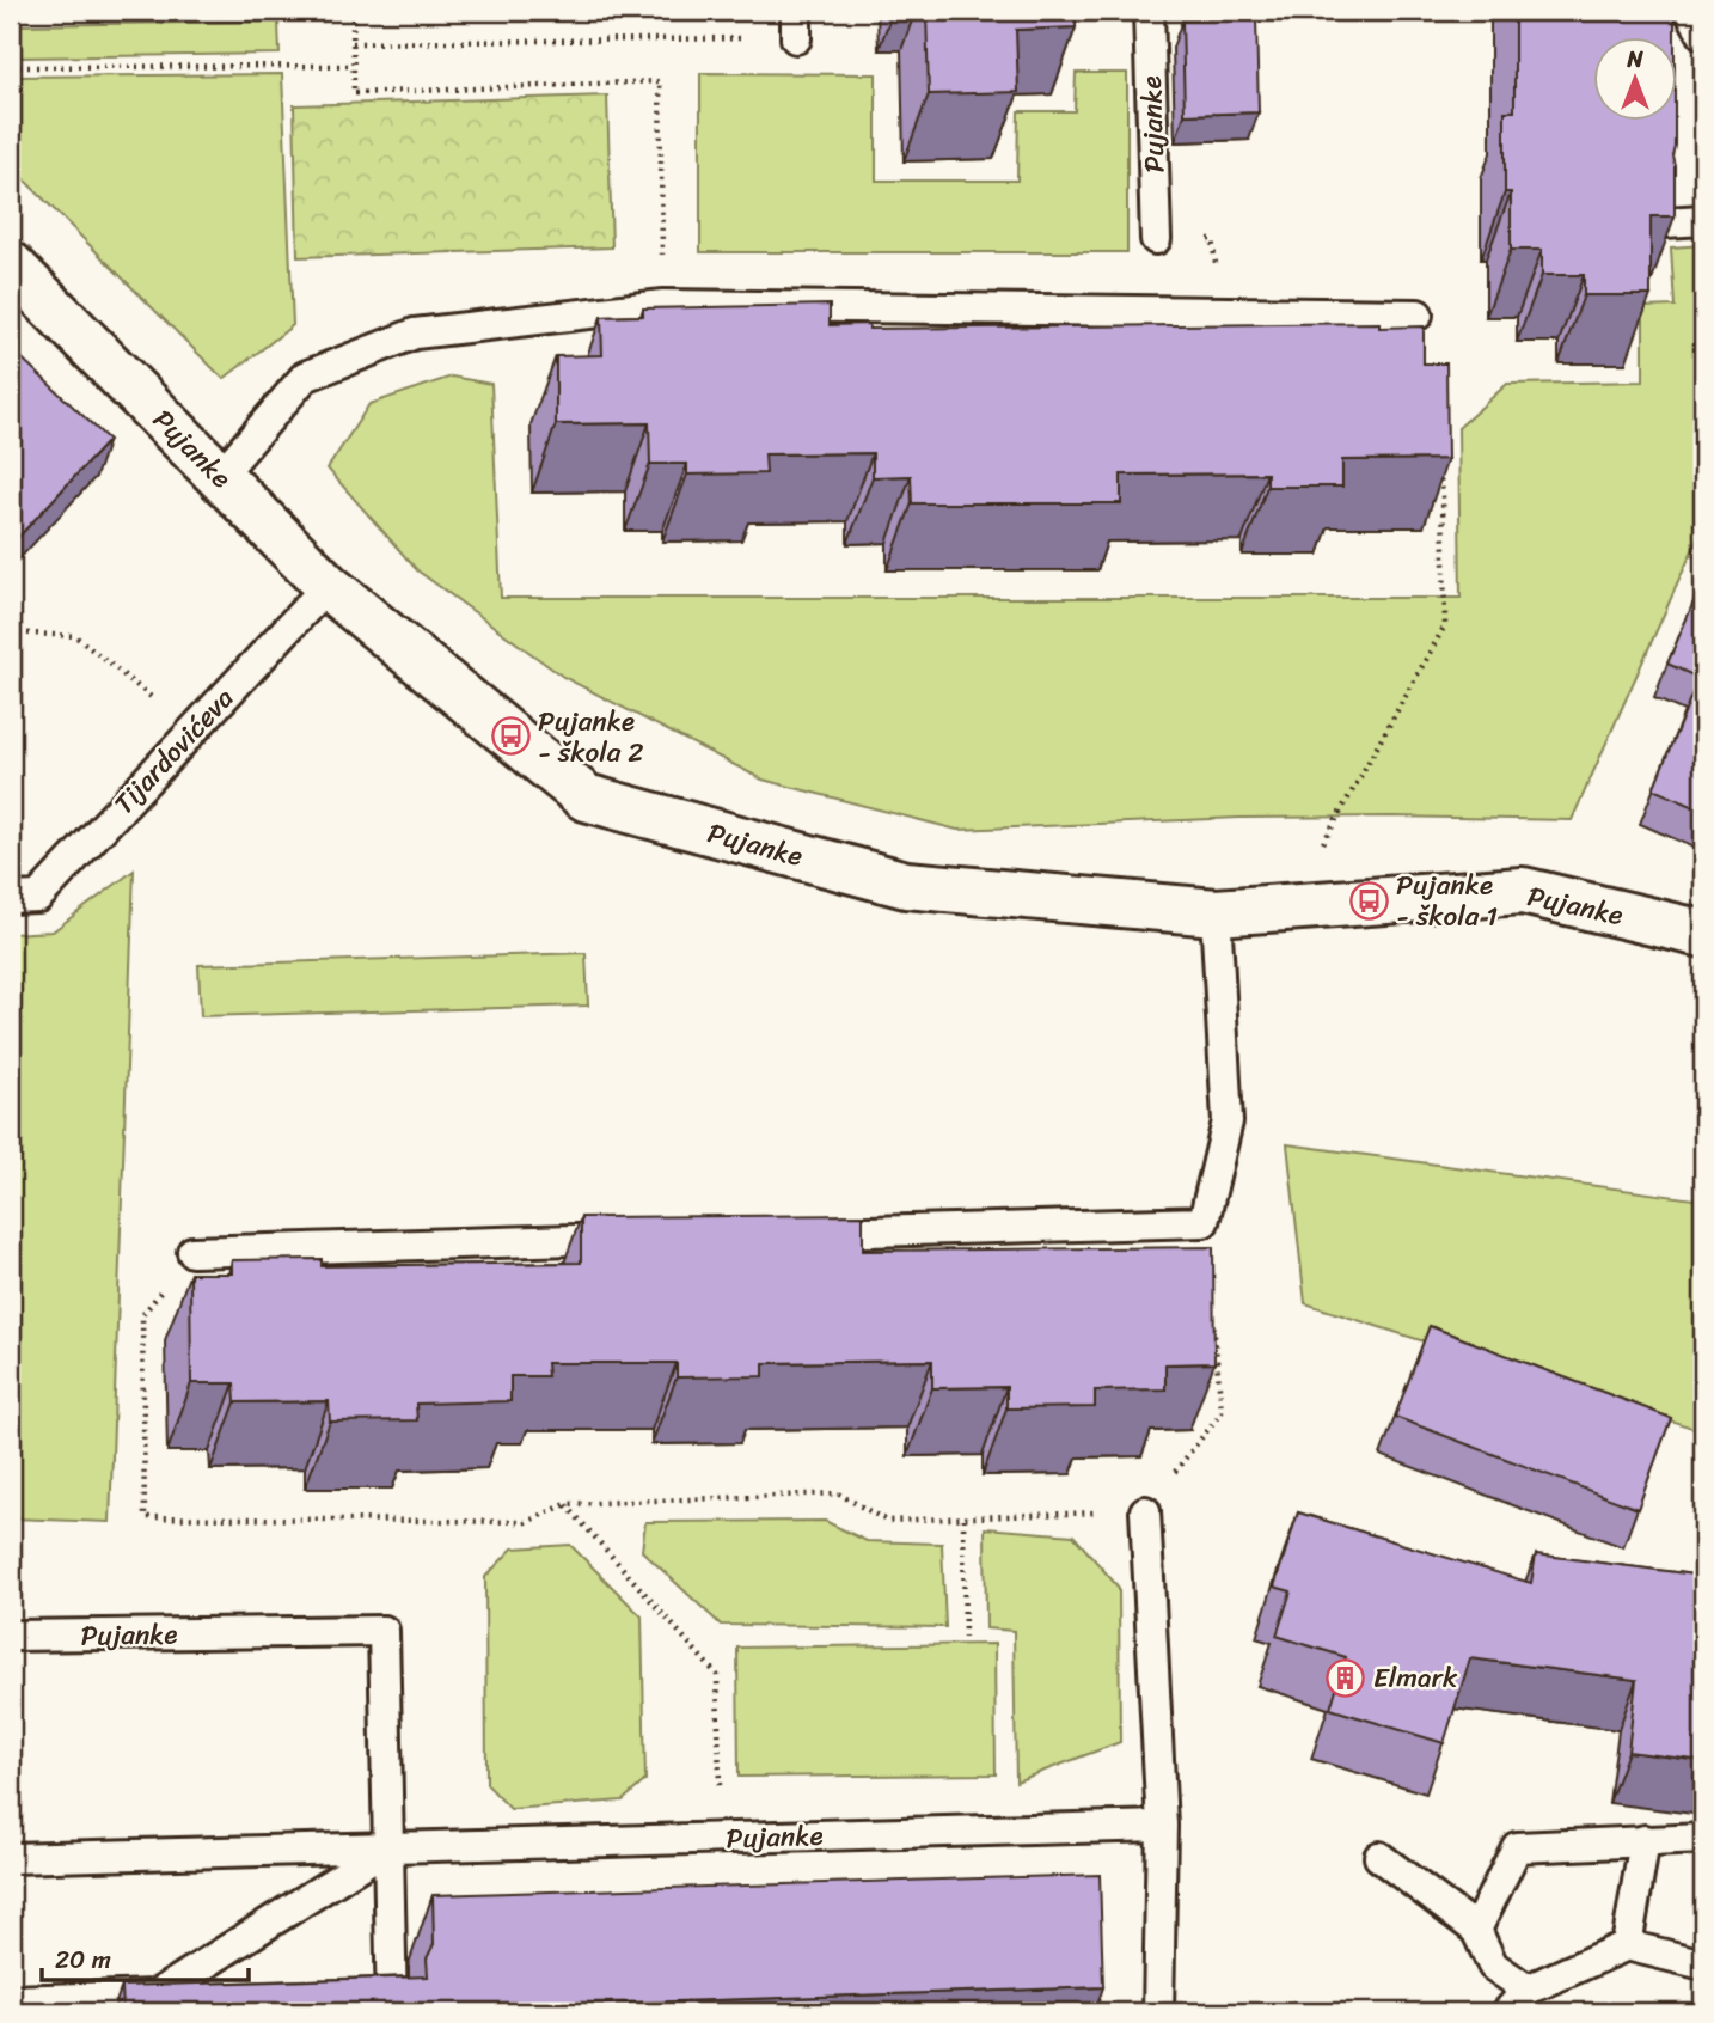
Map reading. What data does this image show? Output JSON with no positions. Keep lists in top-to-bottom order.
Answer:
{
  "streets": {
    "street": ["Pujanke"],
    "lane": ["Tijardovićeva"]
  },
  "crossings": [
    ["Pujanke", "Tijardovićeva"]
  ],
  "places": {
    "bus stop": ["Pujanke - škola 2", "Pujanke - škola 1"],
    "building": ["Elmark"]
  },
  "scale_bar": "20 m",
  "north": "top"
}
